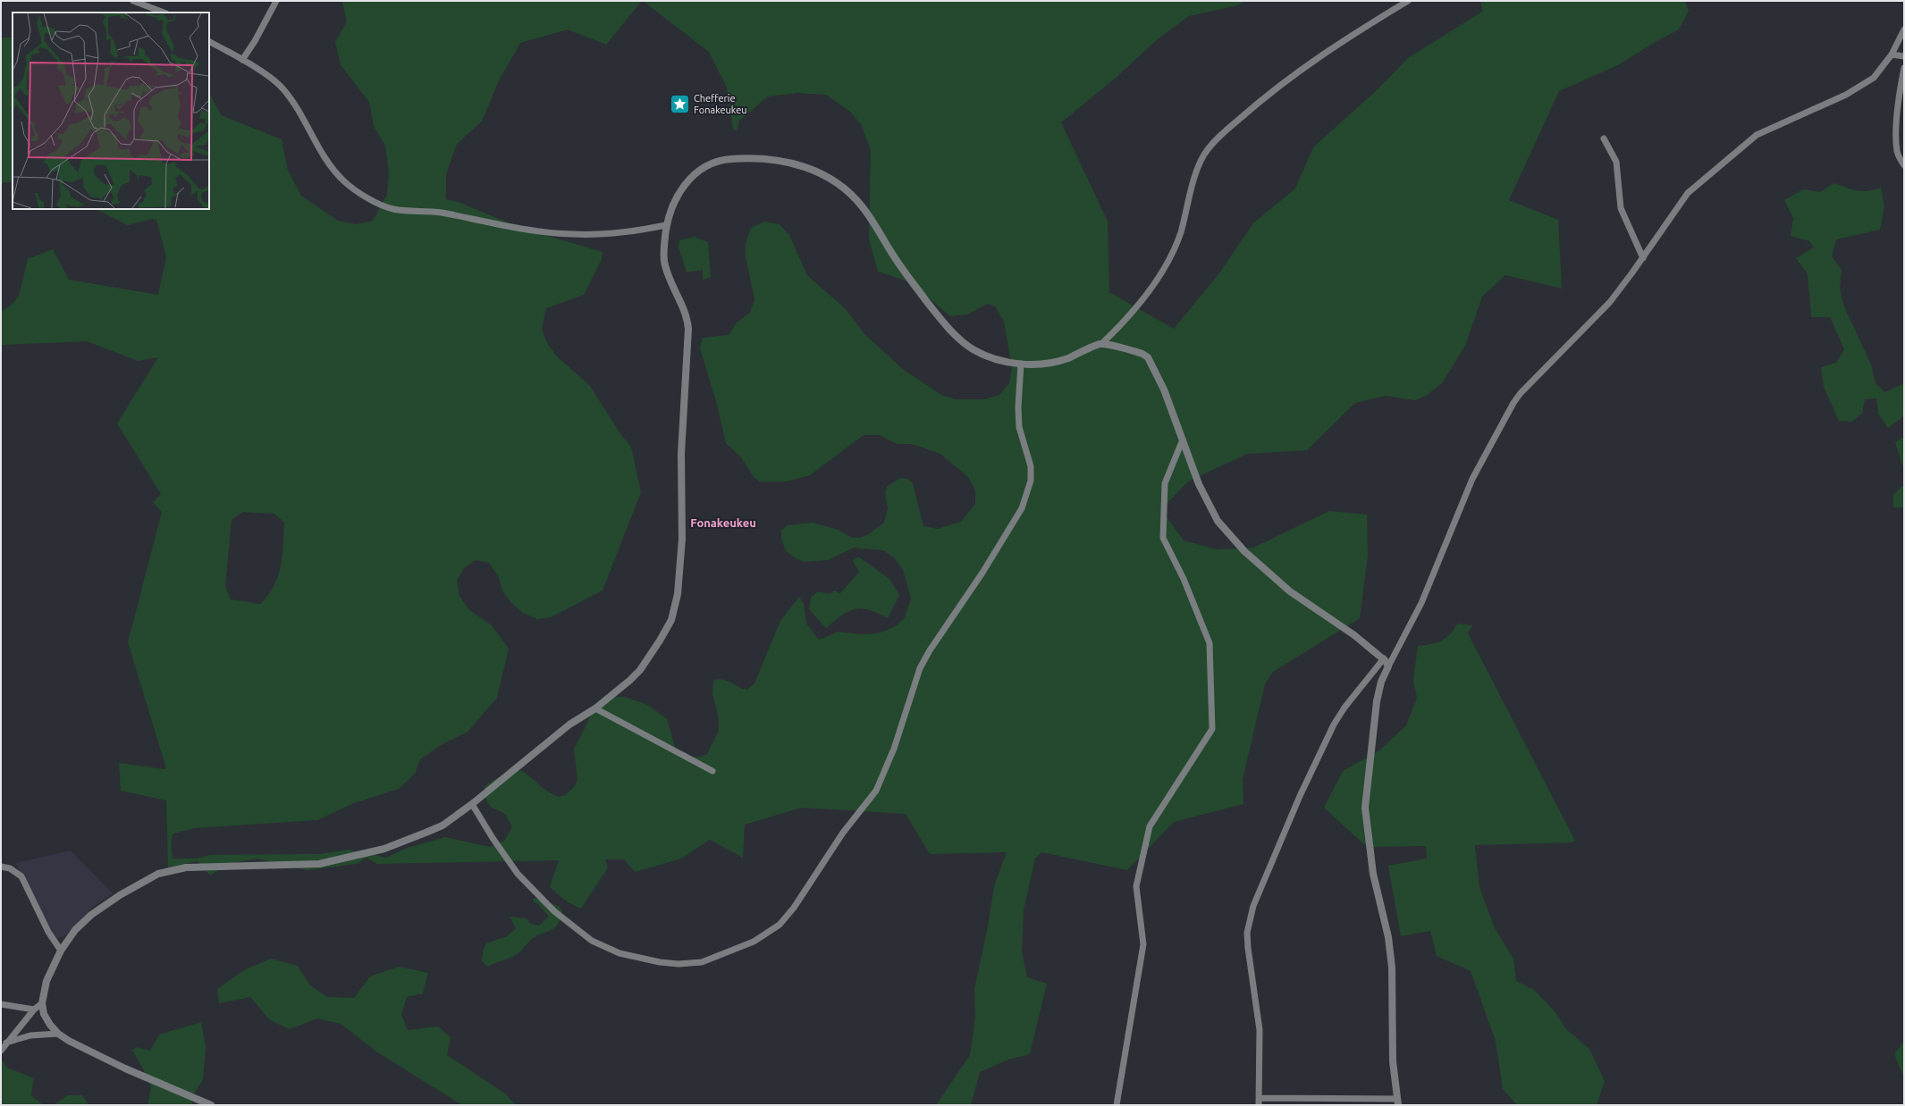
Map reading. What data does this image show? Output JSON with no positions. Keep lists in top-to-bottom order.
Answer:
{
  "districts": ["Fonakeukeu"],
  "places": {
    "place": ["Chefferie Fonakeukeu"]
  }
}
